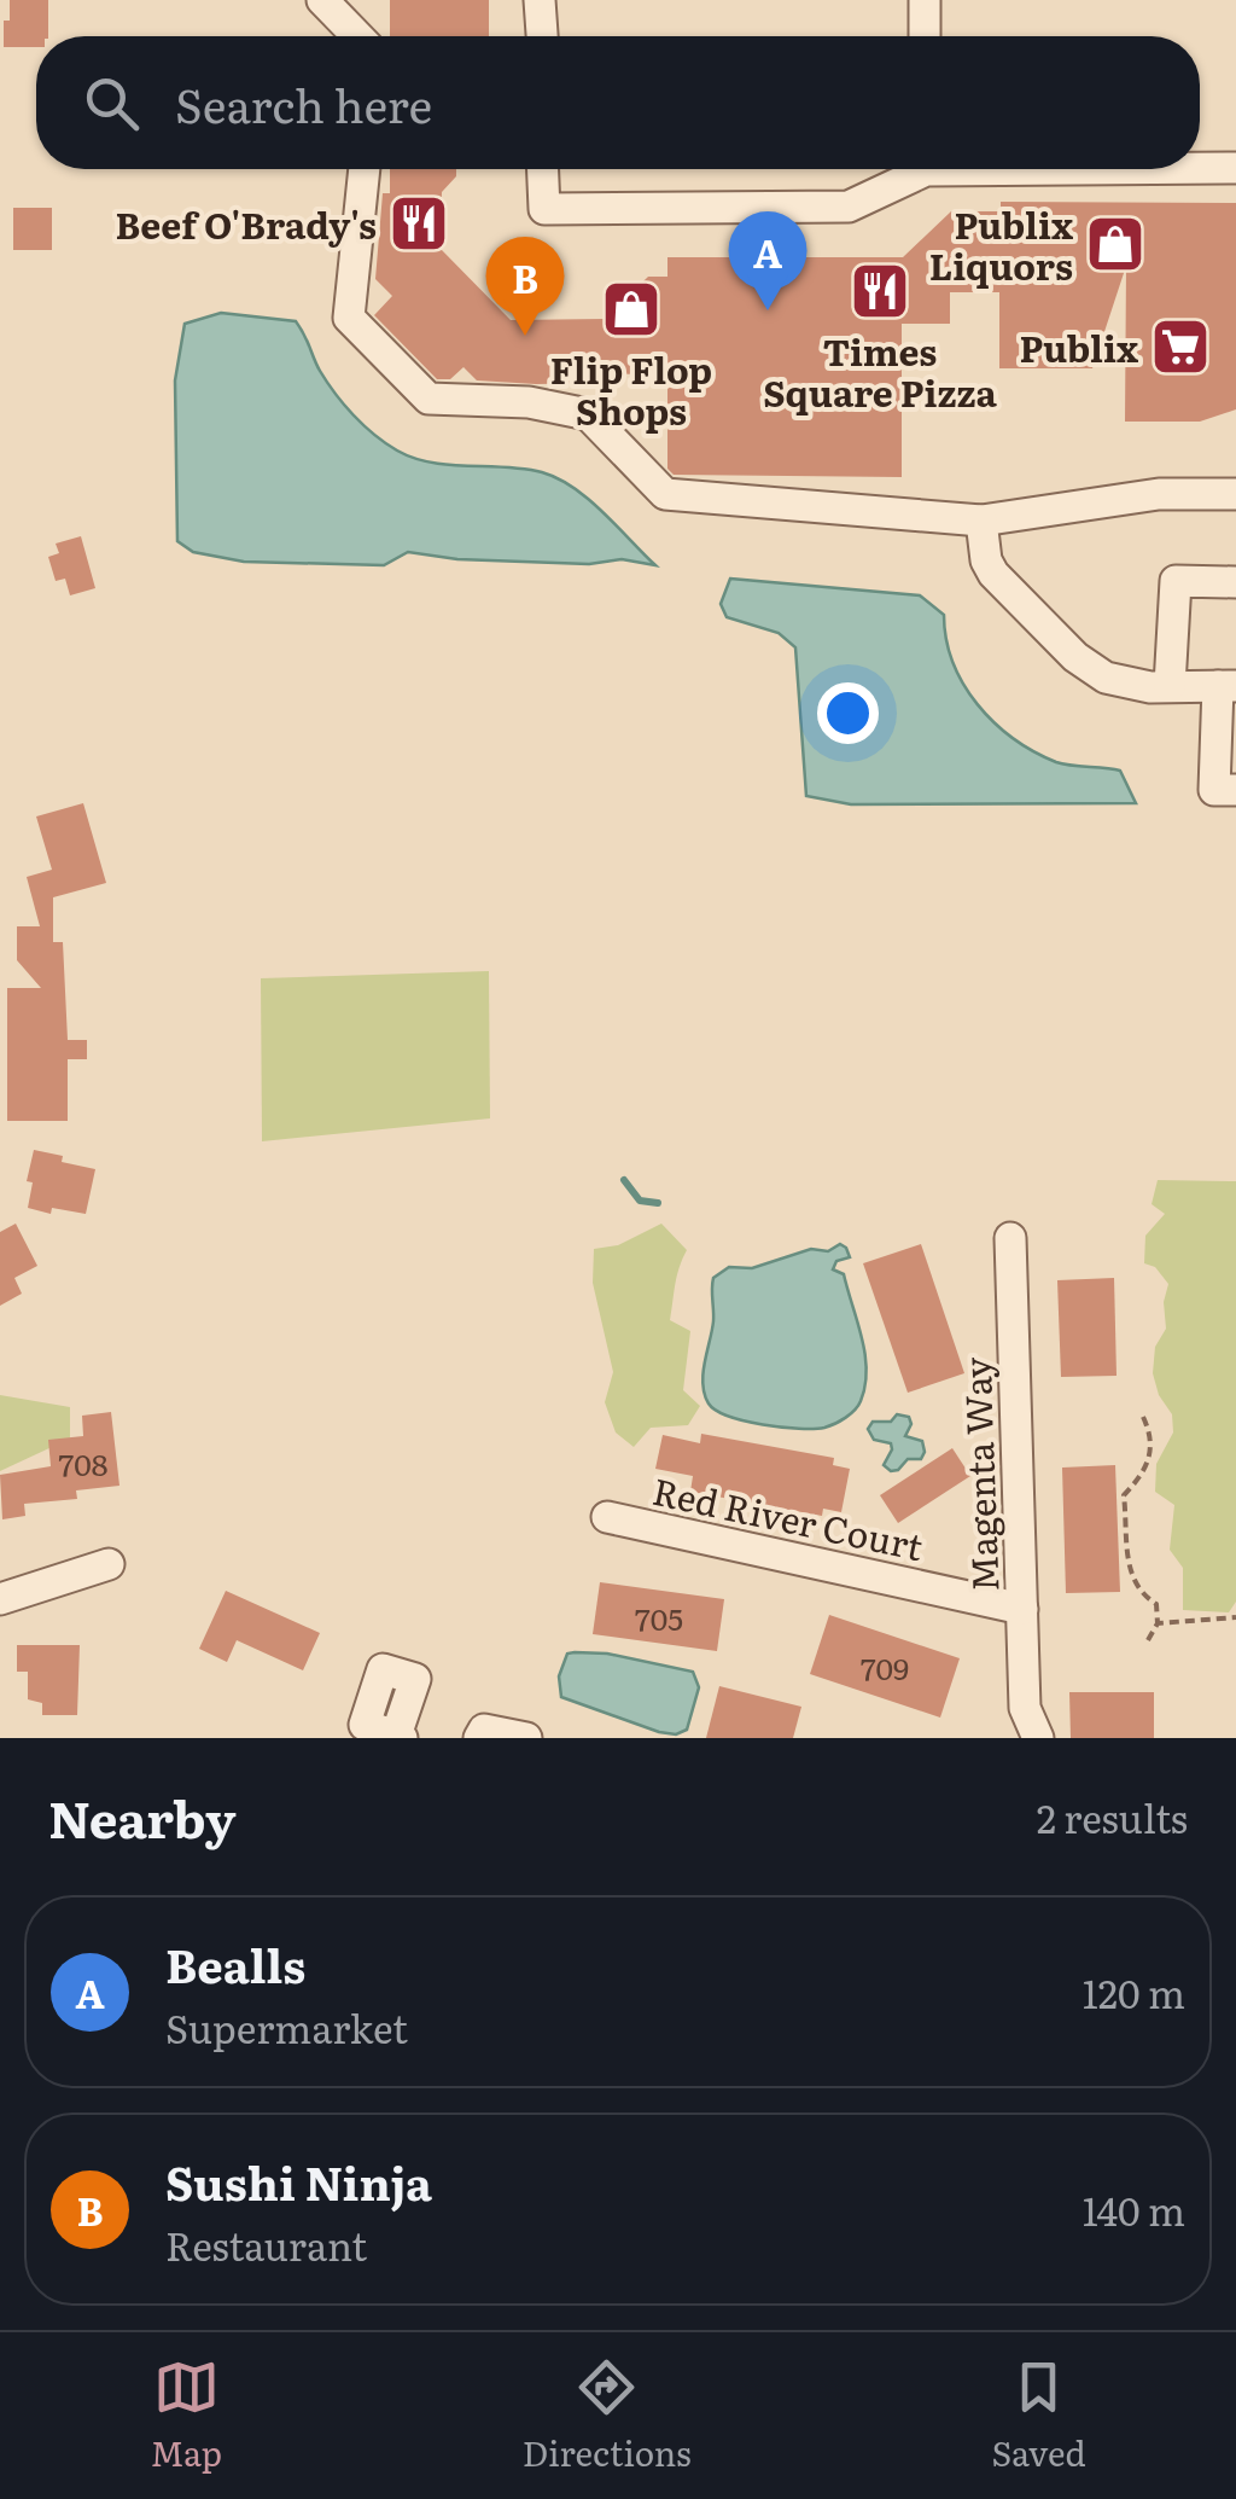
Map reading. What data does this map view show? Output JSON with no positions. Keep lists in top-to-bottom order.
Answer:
{
  "streets": {
    "street": ["Magenta Way", "Red River Court"]
  },
  "crossings": [
    ["Magenta Way", "Red River Court"]
  ],
  "places": {
    "restaurant": ["Beef O'Brady's", "Times Square Pizza"],
    "shop": ["Publix Liquors", "Flip Flop Shops"],
    "supermarket": ["Publix"]
  },
  "house_numbers": ["708", "705", "709"],
  "page": {
    "search": "Search here",
    "pins": ["A", "B"],
    "heading": ["Nearby", "2 results"],
    "list": [
      {
        "mark": "A",
        "name": "Bealls",
        "note": "Supermarket",
        "value": "120 m"
      },
      {
        "mark": "B",
        "name": "Sushi Ninja",
        "note": "Restaurant",
        "value": "140 m"
      }
    ],
    "nav": ["Map", "Directions", "Saved"]
  }
}
